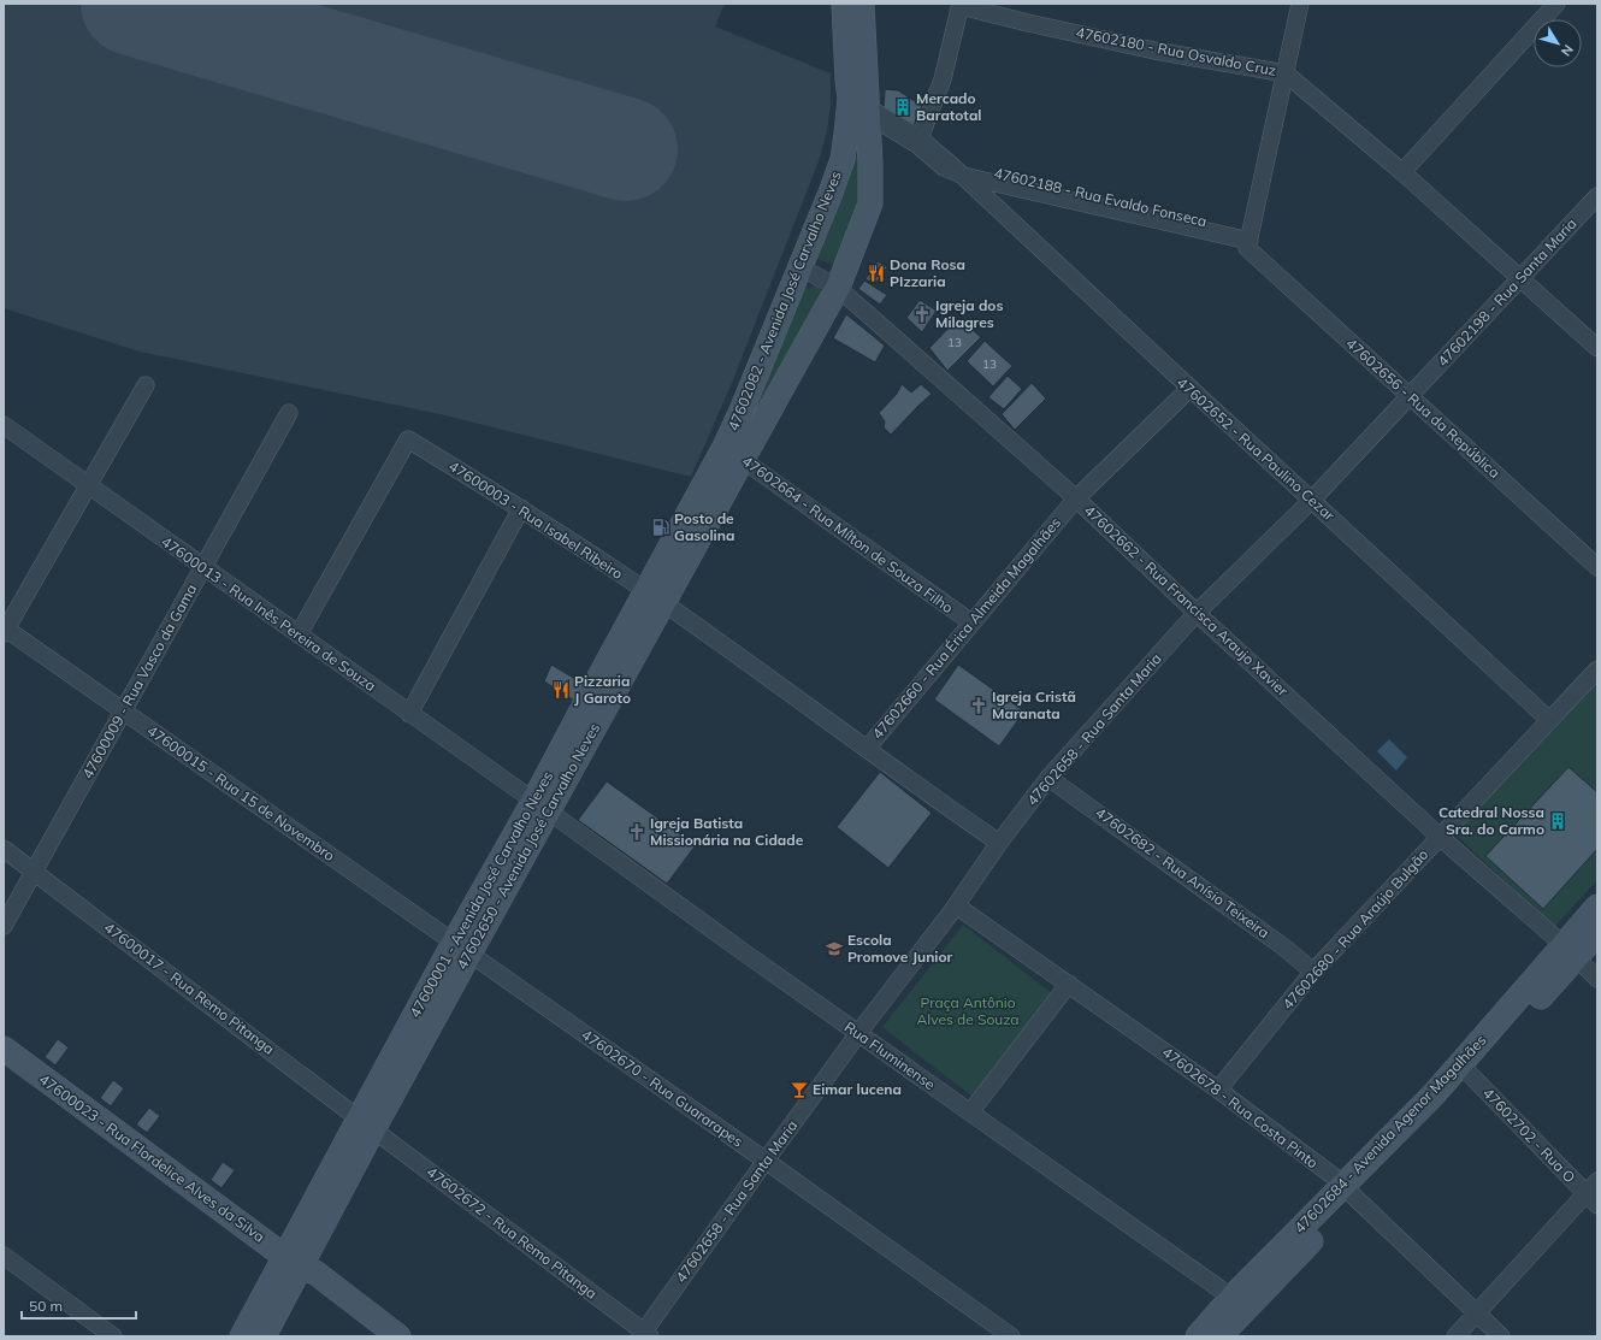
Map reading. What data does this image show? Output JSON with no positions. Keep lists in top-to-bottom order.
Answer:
{
  "streets": {
    "street": [
      "47602180 - Rua Osvaldo Cruz",
      "47602188 - Rua Evaldo Fonseca",
      "47602198 - Rua Santa Maria",
      "47602082 - Avenida José Carvalho Neves",
      "47602656 - Rua da República",
      "47602652 - Rua Paulino Cezar",
      "47600003 - Rua Isabel Ribeiro",
      "47602664 - Rua Mílton de Souza Filho",
      "47602662 - Rua Francisca Araujo Xavier",
      "47600013 - Rua Inês Pereira de Souza",
      "47602660 - Rua Érica Almeida Magalhães",
      "47600009 - Rua Vasco da Gama",
      "47602658 - Rua Santa Maria",
      "47600015 - Rua 15 de Novembro",
      "47602650 - Avenida José Carvalho Neves",
      "47602682 - Rua Anísio Teixeira",
      "47602680 - Rua Araújo Bulgão",
      "47600017 - Rua Remo Pitanga",
      "Rua Fluminense",
      "47602670 - Rua Guararapes",
      "47602678 - Rua Costa Pinto",
      "47602684 - Avenida Agenor Magalhães",
      "47602702 - Rua O",
      "47600023 - Rua Flordelice Alves da Silva",
      "47602672 - Rua Remo Pitanga"
    ]
  },
  "crossings": [
    ["47602180 - Rua Osvaldo Cruz", "47602198 - Rua Santa Maria"],
    ["47602188 - Rua Evaldo Fonseca", "47602652 - Rua Paulino Cezar"],
    ["47602198 - Rua Santa Maria", "47602656 - Rua da República"],
    ["47602198 - Rua Santa Maria", "47602658 - Rua Santa Maria"],
    ["47602082 - Avenida José Carvalho Neves", "47602652 - Rua Paulino Cezar"],
    ["47602082 - Avenida José Carvalho Neves", "47600003 - Rua Isabel Ribeiro"],
    ["47602082 - Avenida José Carvalho Neves", "47602664 - Rua Mílton de Souza Filho"],
    ["47602082 - Avenida José Carvalho Neves", "47602662 - Rua Francisca Araujo Xavier"],
    ["47602082 - Avenida José Carvalho Neves", "47602650 - Avenida José Carvalho Neves"],
    ["47602656 - Rua da República", "47602658 - Rua Santa Maria"],
    ["47602652 - Rua Paulino Cezar", "47602660 - Rua Érica Almeida Magalhães"],
    ["47602652 - Rua Paulino Cezar", "47602658 - Rua Santa Maria"],
    ["47602652 - Rua Paulino Cezar", "47602650 - Avenida José Carvalho Neves"],
    ["47602652 - Rua Paulino Cezar", "47602680 - Rua Araújo Bulgão"],
    ["47600003 - Rua Isabel Ribeiro", "47600013 - Rua Inês Pereira de Souza"],
    ["47600003 - Rua Isabel Ribeiro", "47602660 - Rua Érica Almeida Magalhães"],
    ["47600003 - Rua Isabel Ribeiro", "47602658 - Rua Santa Maria"],
    ["47600003 - Rua Isabel Ribeiro", "47602650 - Avenida José Carvalho Neves"],
    ["47602664 - Rua Mílton de Souza Filho", "47602660 - Rua Érica Almeida Magalhães"],
    ["47602664 - Rua Mílton de Souza Filho", "47602650 - Avenida José Carvalho Neves"],
    ["47602662 - Rua Francisca Araujo Xavier", "47602660 - Rua Érica Almeida Magalhães"],
    ["47602662 - Rua Francisca Araujo Xavier", "47602658 - Rua Santa Maria"],
    ["47602662 - Rua Francisca Araujo Xavier", "47602650 - Avenida José Carvalho Neves"],
    ["47602662 - Rua Francisca Araujo Xavier", "47602680 - Rua Araújo Bulgão"],
    ["47602662 - Rua Francisca Araujo Xavier", "47602684 - Avenida Agenor Magalhães"],
    ["47600013 - Rua Inês Pereira de Souza", "47600009 - Rua Vasco da Gama"],
    ["47600013 - Rua Inês Pereira de Souza", "47602650 - Avenida José Carvalho Neves"],
    ["47600013 - Rua Inês Pereira de Souza", "Rua Fluminense"],
    ["47600009 - Rua Vasco da Gama", "47600015 - Rua 15 de Novembro"],
    ["47600009 - Rua Vasco da Gama", "47600017 - Rua Remo Pitanga"],
    ["47602658 - Rua Santa Maria", "47602682 - Rua Anísio Teixeira"],
    ["47602658 - Rua Santa Maria", "Rua Fluminense"],
    ["47602658 - Rua Santa Maria", "47602670 - Rua Guararapes"],
    ["47602658 - Rua Santa Maria", "47602678 - Rua Costa Pinto"],
    ["47602658 - Rua Santa Maria", "47602672 - Rua Remo Pitanga"],
    ["47600015 - Rua 15 de Novembro", "47602650 - Avenida José Carvalho Neves"],
    ["47600015 - Rua 15 de Novembro", "47602670 - Rua Guararapes"],
    ["47602650 - Avenida José Carvalho Neves", "47600017 - Rua Remo Pitanga"],
    ["47602650 - Avenida José Carvalho Neves", "Rua Fluminense"],
    ["47602650 - Avenida José Carvalho Neves", "47602670 - Rua Guararapes"],
    ["47602650 - Avenida José Carvalho Neves", "47600023 - Rua Flordelice Alves da Silva"],
    ["47602650 - Avenida José Carvalho Neves", "47602672 - Rua Remo Pitanga"],
    ["47602682 - Rua Anísio Teixeira", "47602680 - Rua Araújo Bulgão"],
    ["47602680 - Rua Araújo Bulgão", "47602678 - Rua Costa Pinto"],
    ["47600017 - Rua Remo Pitanga", "47602672 - Rua Remo Pitanga"],
    ["Rua Fluminense", "47602684 - Avenida Agenor Magalhães"],
    ["47602678 - Rua Costa Pinto", "47602684 - Avenida Agenor Magalhães"],
    ["47602684 - Avenida Agenor Magalhães", "47602702 - Rua O"]
  ],
  "parks": ["Praça Antônio Alves de Souza"],
  "places": {
    "building": ["Mercado Baratotal", "Catedral Nossa Sra. do Carmo"],
    "restaurant": ["Dona Rosa PIzzaria", "Pizzaria J Garoto"],
    "church": ["Igreja dos Milagres", "Igreja Cristã Maranata", "Igreja Batista Missionária na Cidade"],
    "fuel station": ["Posto de Gasolina"],
    "school or university": ["Escola Promove Junior"],
    "bar": ["Eimar lucena"]
  },
  "house_numbers": ["13", "13"],
  "scale_bar": "50 m",
  "north": "bottom right"
}
